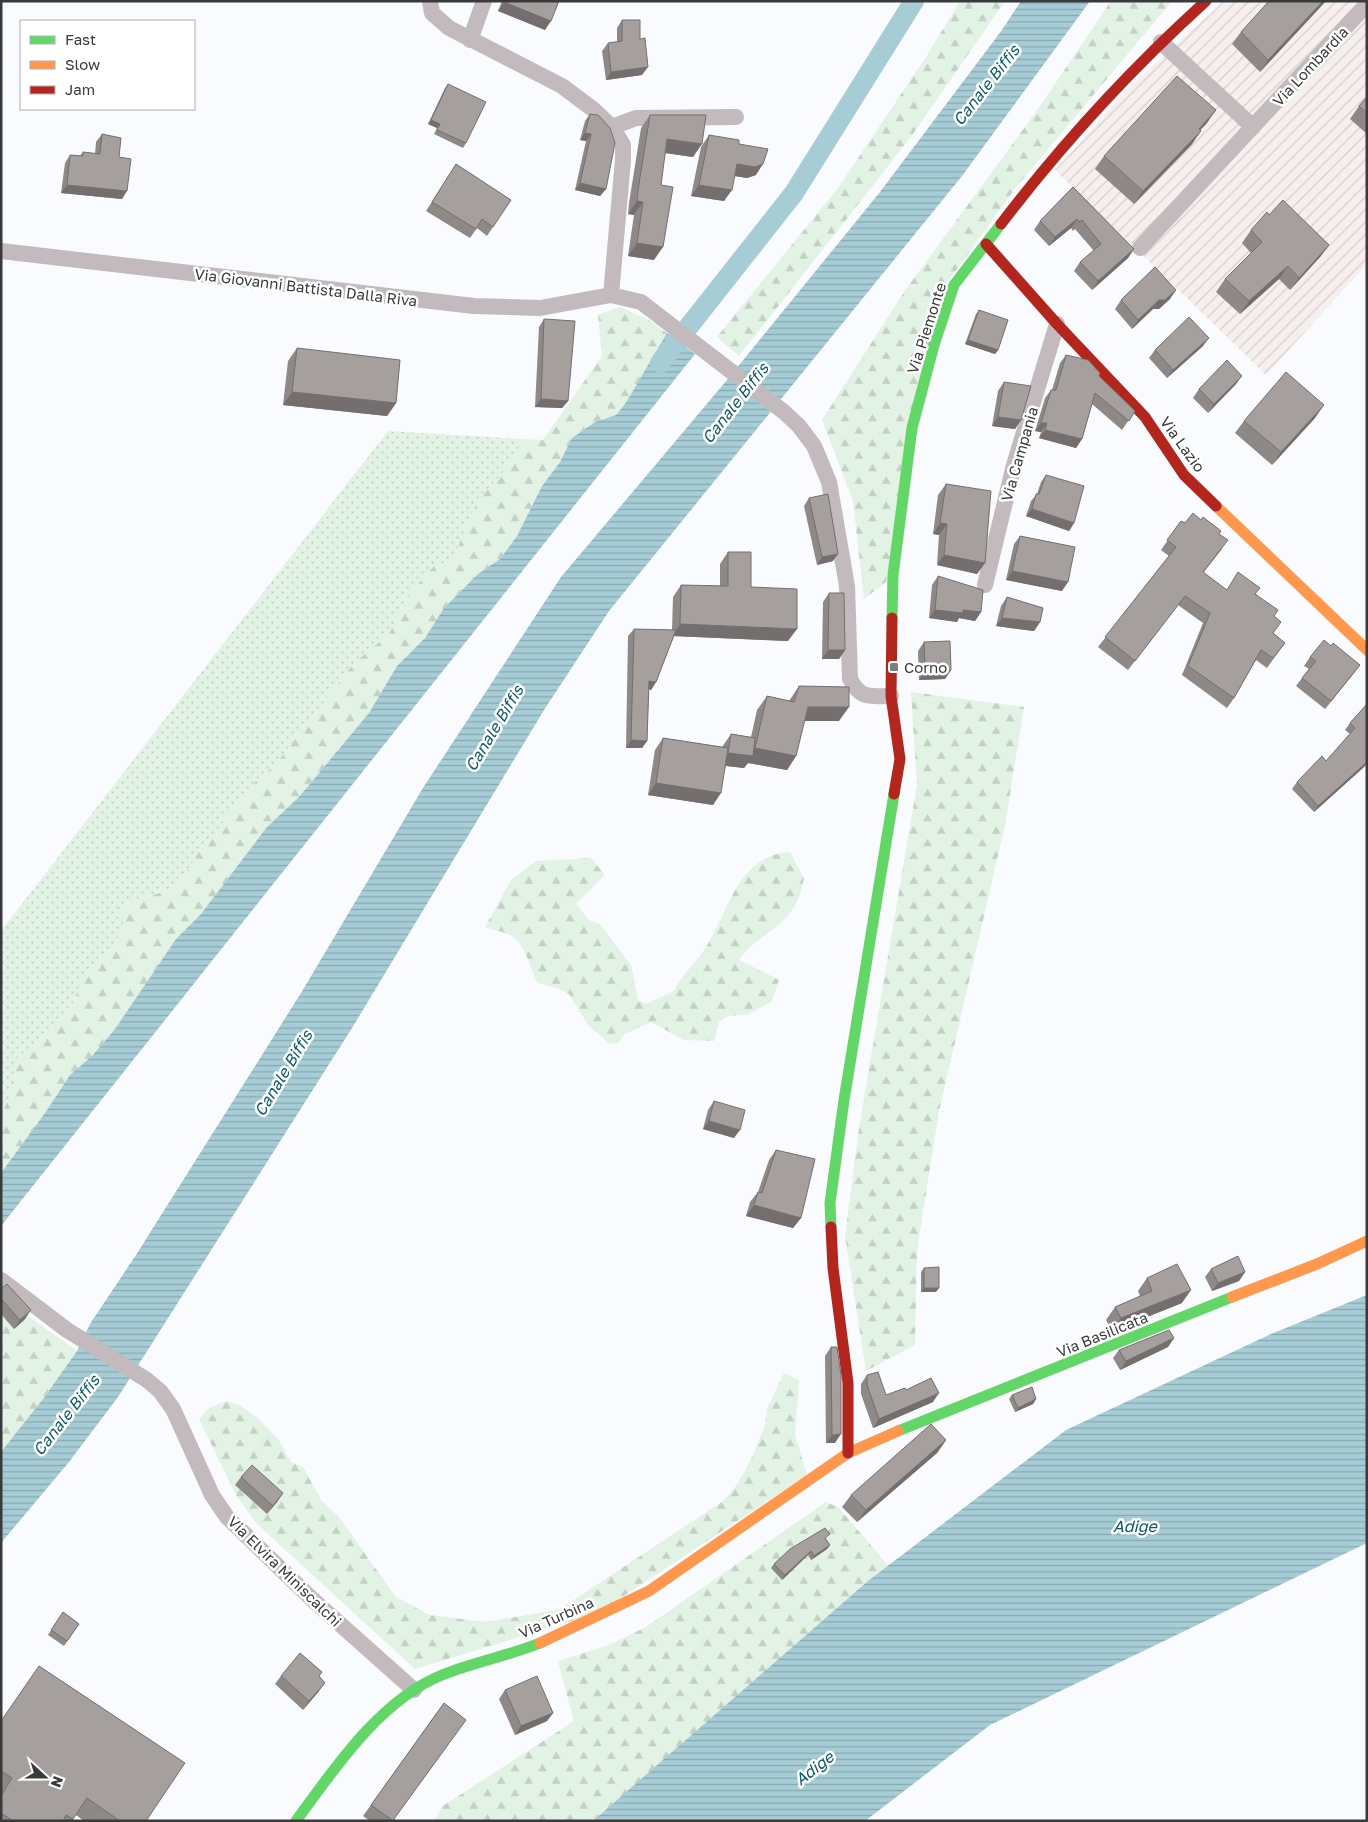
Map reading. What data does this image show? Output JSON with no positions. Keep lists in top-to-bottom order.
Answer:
{
  "streets": {
    "street": [
      "Via Lombardia",
      "Via Giovanni Battista Dalla Riva",
      "Via Piemonte",
      "Via Lazio",
      "Via Campania",
      "Via Basilicata",
      "Via Elvira Miniscalchi",
      "Via Turbina"
    ]
  },
  "crossings": [
    ["Via Giovanni Battista Dalla Riva", "Via Piemonte"],
    ["Via Piemonte", "Via Lazio"],
    ["Via Piemonte", "Via Basilicata"],
    ["Via Piemonte", "Via Turbina"],
    ["Via Lazio", "Via Campania"],
    ["Via Basilicata", "Via Turbina"],
    ["Via Elvira Miniscalchi", "Via Turbina"]
  ],
  "water": ["Canale Biffis", "Adige"],
  "places": {
    "transit": ["Corno"]
  },
  "legend": ["Fast", "Slow", "Jam"],
  "north": "right"
}
